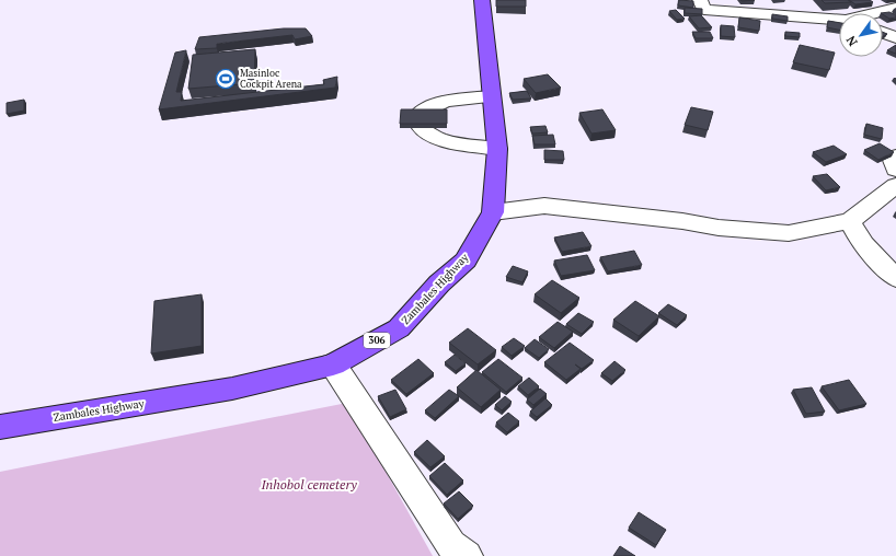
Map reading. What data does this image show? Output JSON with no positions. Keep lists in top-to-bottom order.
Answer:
{
  "streets": {
    "main road": ["Zambales Highway", "306"]
  },
  "parks": ["Inhobol cemetery"],
  "places": {
    "sports": ["Masinloc Cockpit Arena"]
  },
  "north": "bottom left"
}
